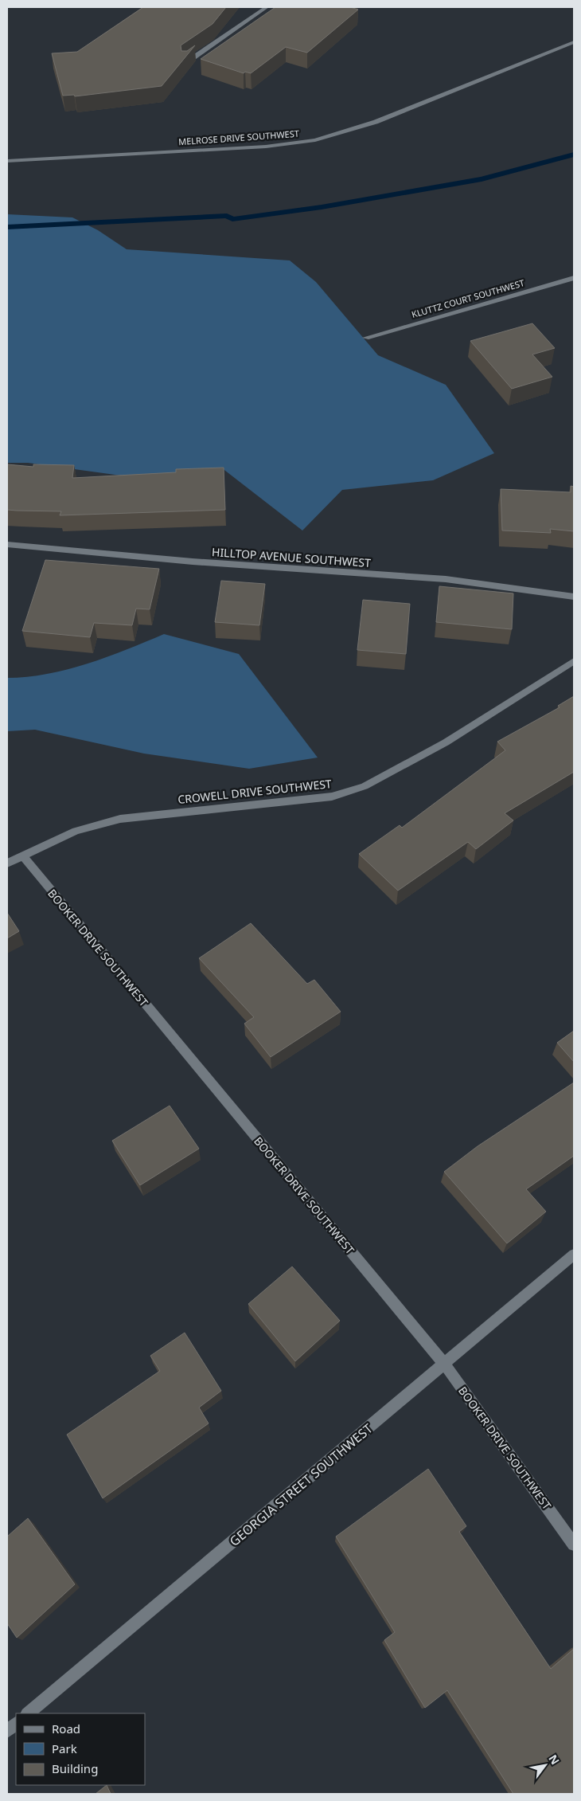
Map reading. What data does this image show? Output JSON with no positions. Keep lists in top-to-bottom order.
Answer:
{
  "streets": {
    "street": [
      "MELROSE DRIVE SOUTHWEST",
      "KLUTTZ COURT SOUTHWEST",
      "HILLTOP AVENUE SOUTHWEST",
      "CROWELL DRIVE SOUTHWEST",
      "BOOKER DRIVE SOUTHWEST",
      "GEORGIA STREET SOUTHWEST"
    ]
  },
  "crossings": [
    ["CROWELL DRIVE SOUTHWEST", "BOOKER DRIVE SOUTHWEST"],
    ["BOOKER DRIVE SOUTHWEST", "GEORGIA STREET SOUTHWEST"]
  ],
  "legend": ["Road", "Park", "Building"],
  "north": "top right"
}
